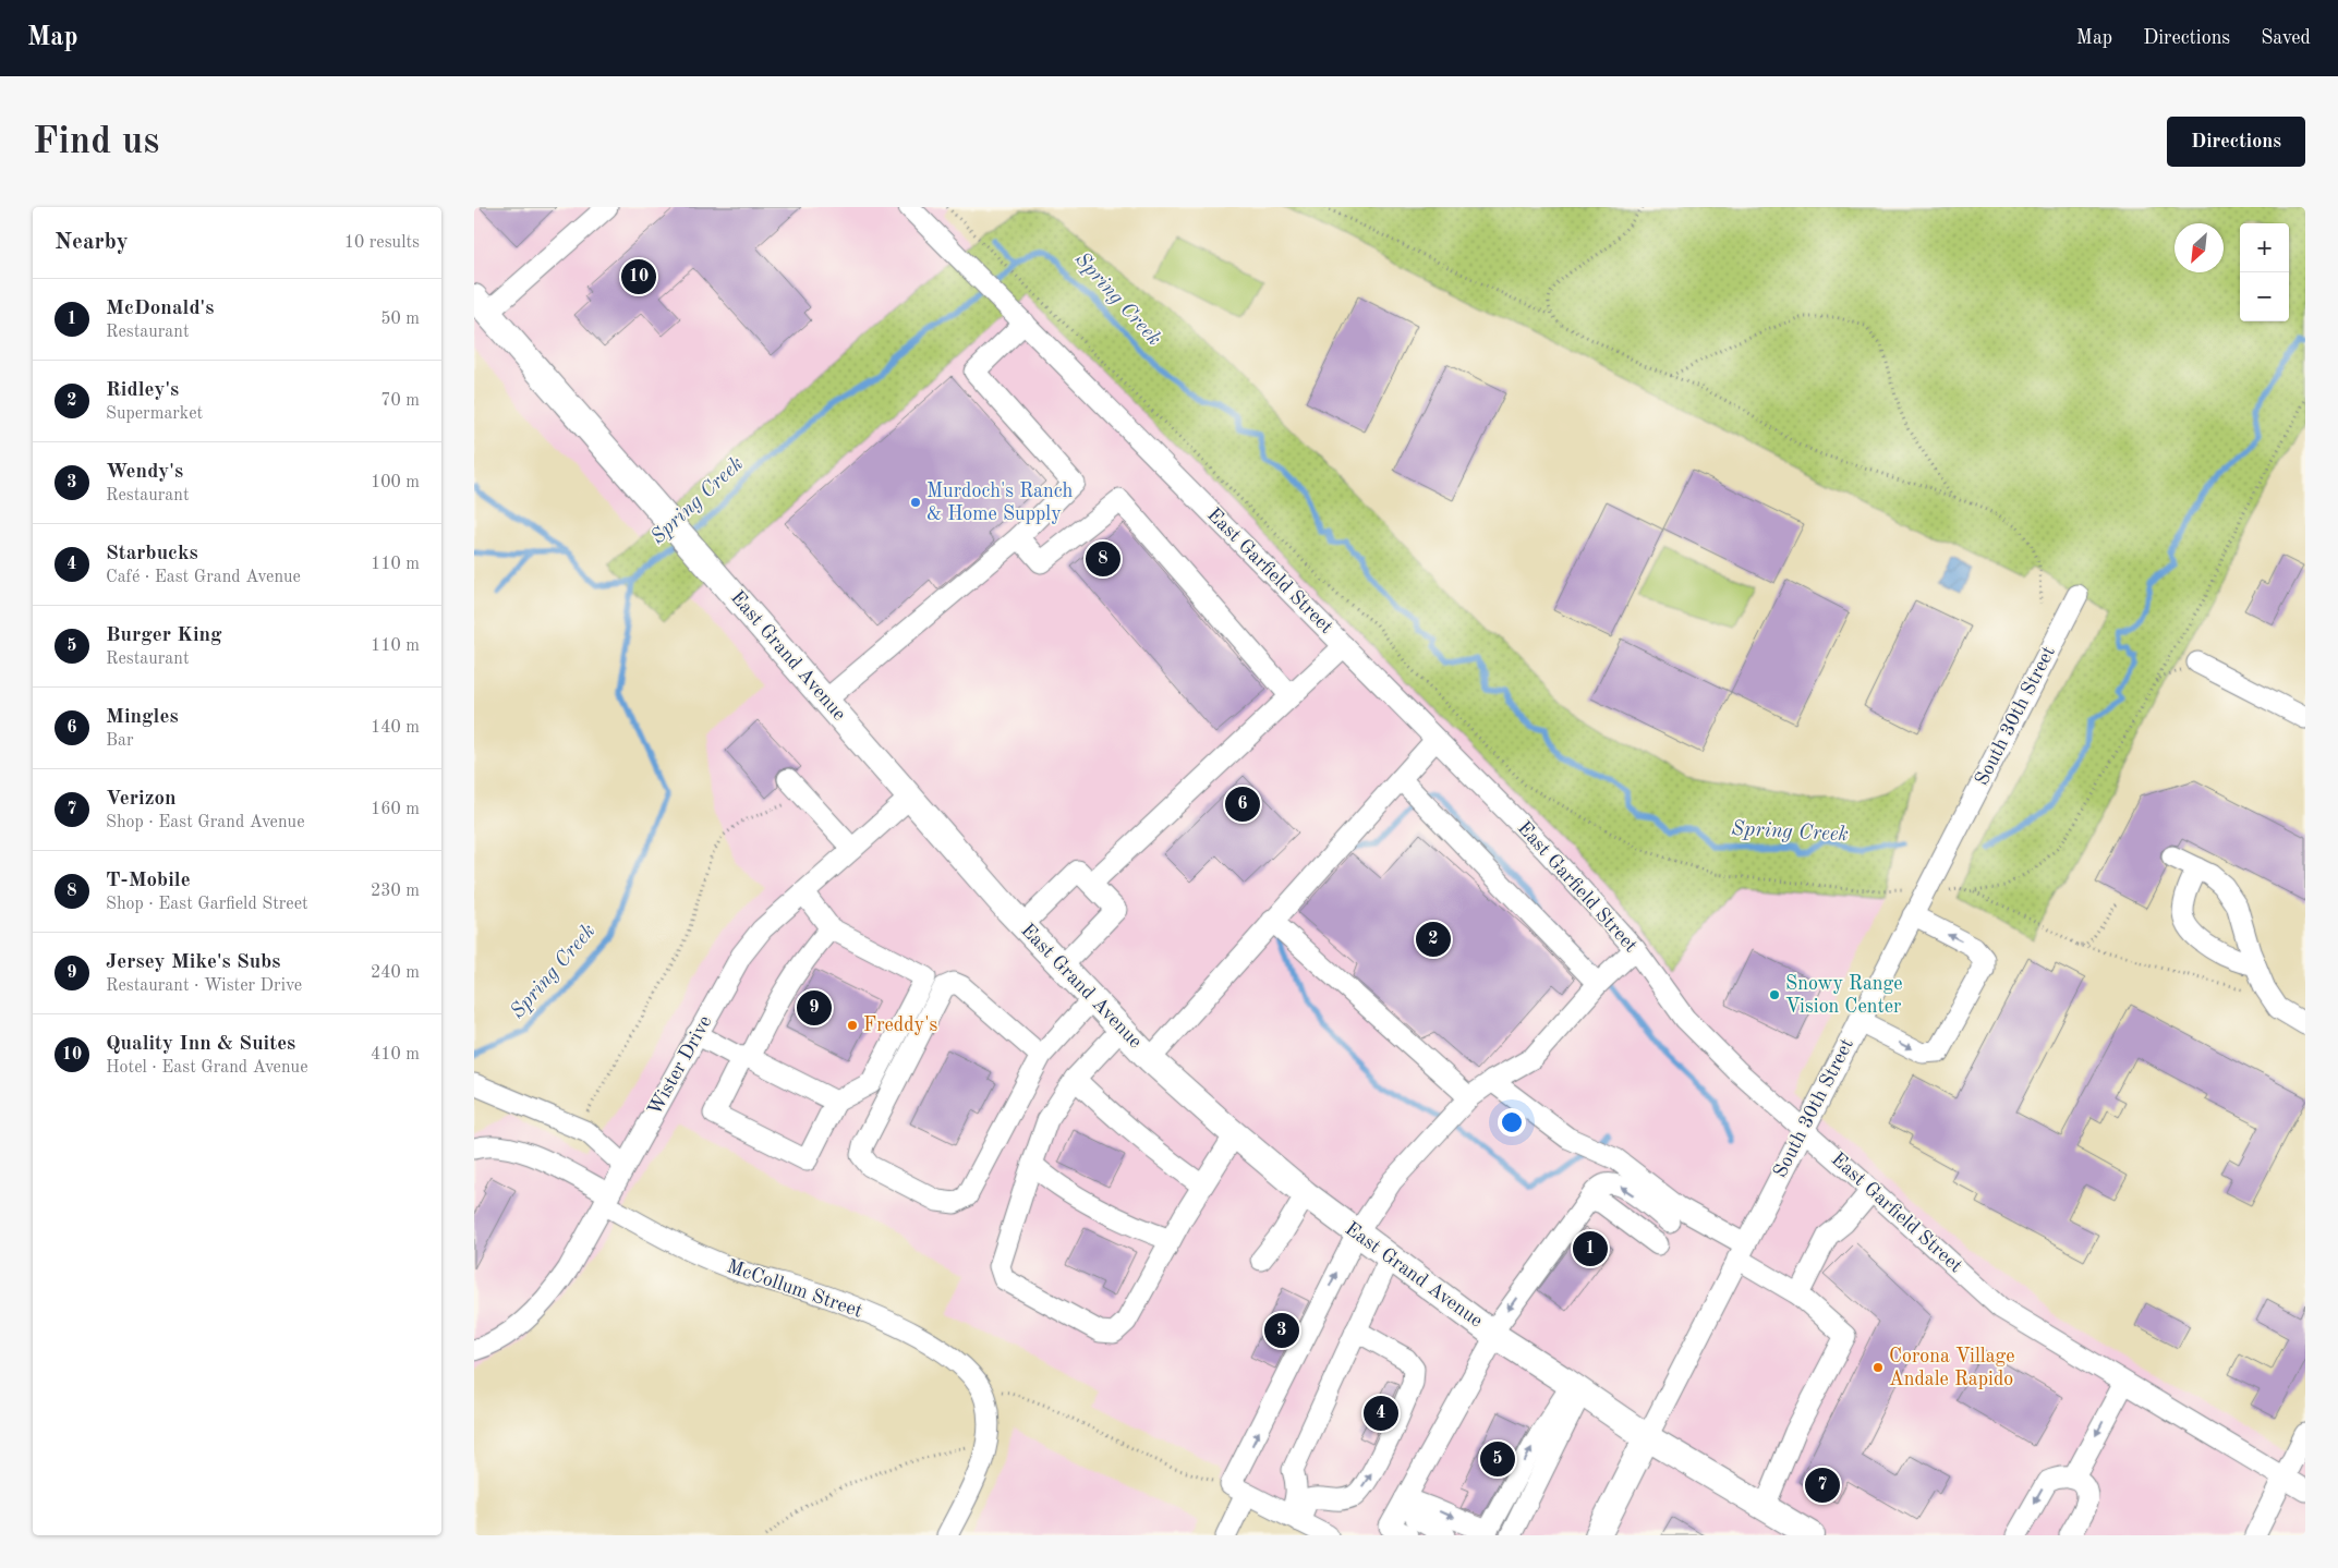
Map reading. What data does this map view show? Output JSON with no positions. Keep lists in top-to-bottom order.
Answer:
{
  "streets": {
    "main road": ["East Grand Avenue", "South 30th Street"],
    "street": ["East Garfield Street", "Wister Drive", "McCollum Street"]
  },
  "crossings": [
    ["East Garfield Street", "South 30th Street"],
    ["East Grand Avenue", "South 30th Street"],
    ["East Grand Avenue", "Wister Drive"],
    ["Wister Drive", "McCollum Street"]
  ],
  "water": ["Spring Creek"],
  "places": [
    "Murdoch's Ranch & Home Supply",
    "Snowy Range Vision Center",
    "Freddy's",
    "Corona Village Andale Rapido"
  ],
  "north": "bottom left",
  "page": {
    "header": "Map",
    "nav": ["Map", "Directions", "Saved"],
    "buttons": "Directions",
    "title": "Find us",
    "heading": ["Nearby", "10 results"],
    "map_buttons": ["+", "−"],
    "pins": [
      "10",
      "8",
      "6",
      "2",
      "9",
      "1",
      "3",
      "4",
      "5",
      "7"
    ],
    "list": [
      {
        "mark": "1",
        "name": "McDonald's",
        "note": "Restaurant",
        "value": "50 m"
      },
      {
        "mark": "2",
        "name": "Ridley's",
        "note": "Supermarket",
        "value": "70 m"
      },
      {
        "mark": "3",
        "name": "Wendy's",
        "note": "Restaurant",
        "value": "100 m"
      },
      {
        "mark": "4",
        "name": "Starbucks",
        "note": "Café · East Grand Avenue",
        "value": "110 m"
      },
      {
        "mark": "5",
        "name": "Burger King",
        "note": "Restaurant",
        "value": "110 m"
      },
      {
        "mark": "6",
        "name": "Mingles",
        "note": "Bar",
        "value": "140 m"
      },
      {
        "mark": "7",
        "name": "Verizon",
        "note": "Shop · East Grand Avenue",
        "value": "160 m"
      },
      {
        "mark": "8",
        "name": "T-Mobile",
        "note": "Shop · East Garfield Street",
        "value": "230 m"
      },
      {
        "mark": "9",
        "name": "Jersey Mike's Subs",
        "note": "Restaurant · Wister Drive",
        "value": "240 m"
      },
      {
        "mark": "10",
        "name": "Quality Inn & Suites",
        "note": "Hotel · East Grand Avenue",
        "value": "410 m"
      }
    ]
  }
}
